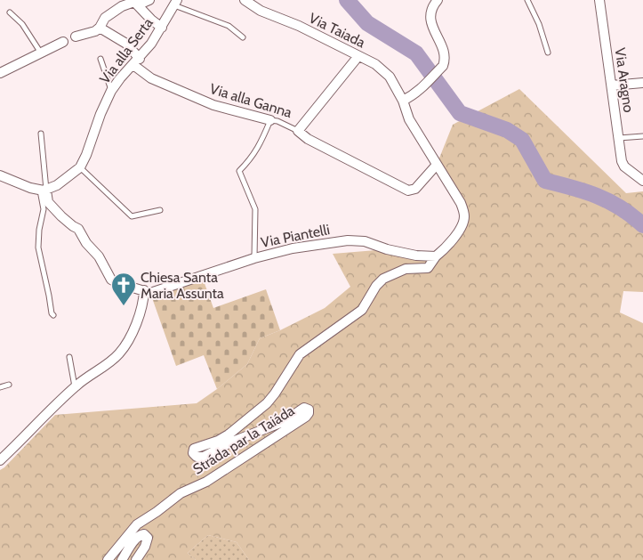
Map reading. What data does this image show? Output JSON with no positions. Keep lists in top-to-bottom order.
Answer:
{
  "streets": {
    "street": [
      "Via Taiada",
      "Via alla Serta",
      "Via Aragno",
      "Via alla Ganna",
      "Via Piantelli",
      "Stráda par la Taiáda"
    ]
  },
  "crossings": [
    ["Via Taiada", "Via alla Ganna"],
    ["Via Taiada", "Via Piantelli"],
    ["Via Taiada", "Stráda par la Taiáda"],
    ["Via alla Serta", "Via alla Ganna"],
    ["Via Piantelli", "Stráda par la Taiáda"]
  ],
  "places": {
    "church": ["Chiesa Santa Maria Assunta"]
  }
}
